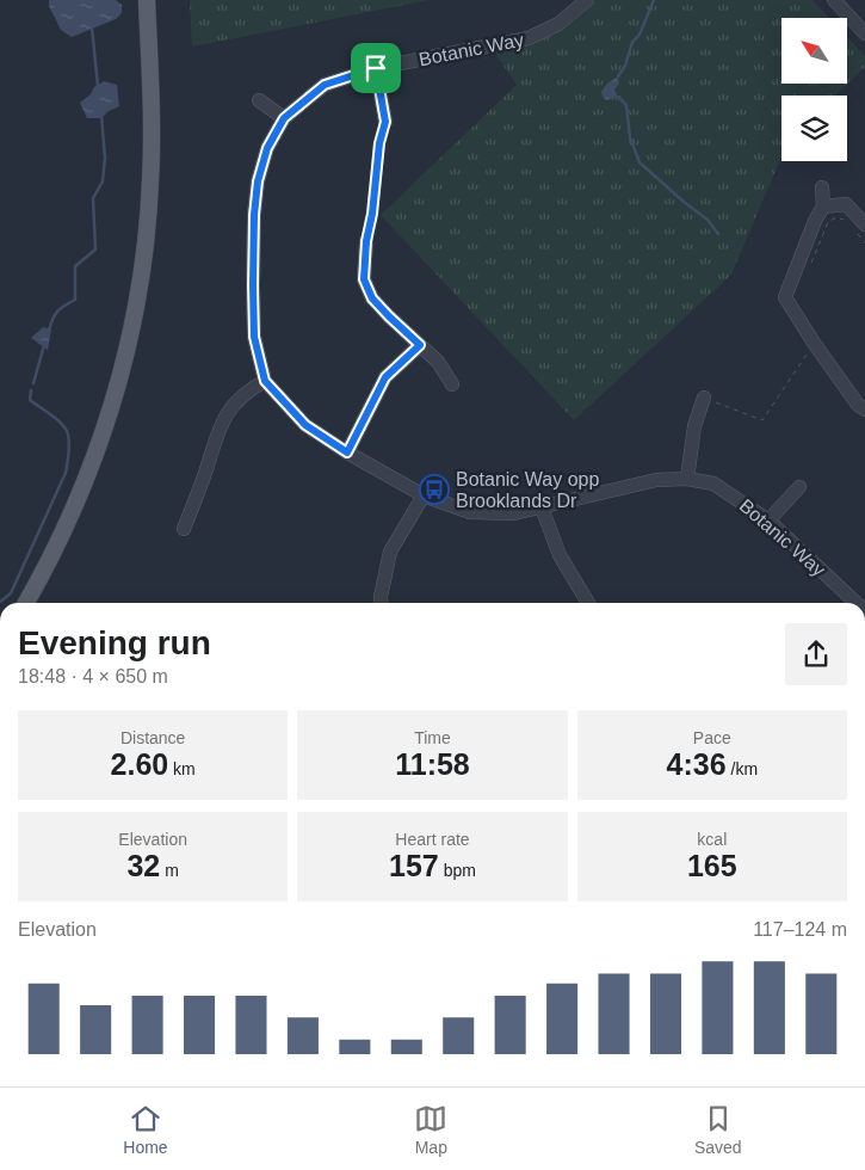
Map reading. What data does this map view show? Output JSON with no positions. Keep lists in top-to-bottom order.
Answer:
{
  "streets": {
    "street": ["Botanic Way"]
  },
  "places": {
    "bus stop": ["Botanic Way opp Brooklands Dr"]
  },
  "north": "top left",
  "page": {
    "heading": ["Evening run", "18:48 · 4 × 650 m"],
    "stats": [
      ["Distance", "2.60 km"],
      ["Time", "11:58"],
      ["Pace", "4:36 /km"],
      ["Elevation", "32 m"],
      ["Heart rate", "157 bpm"],
      ["kcal", "165"]
    ],
    "chart": ["Elevation", "117–124 m"],
    "tabs": ["Home", "Map", "Saved"]
  }
}
